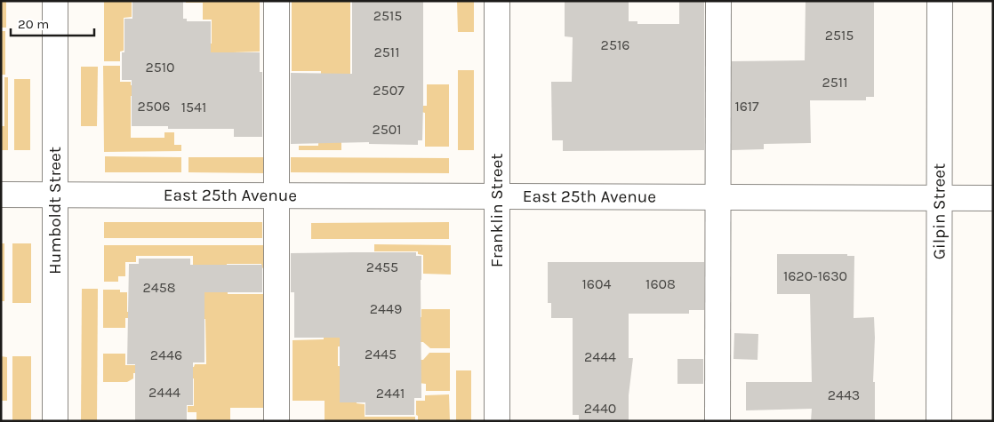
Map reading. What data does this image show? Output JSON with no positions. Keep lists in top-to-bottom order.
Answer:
{
  "streets": {
    "street": [
      "East 25th Avenue",
      "Humboldt Street",
      "Franklin Street",
      "Gilpin Street"
    ]
  },
  "crossings": [
    ["East 25th Avenue", "Humboldt Street"],
    ["East 25th Avenue", "Franklin Street"],
    ["East 25th Avenue", "Gilpin Street"]
  ],
  "house_numbers": [
    "2515",
    "2515",
    "2516",
    "2511",
    "2510",
    "2511",
    "2507",
    "2506",
    "1617",
    "1541",
    "2501",
    "2455",
    "1620-1630",
    "1604",
    "1608",
    "2458",
    "2449",
    "2445",
    "2446",
    "2444",
    "2444",
    "2441",
    "2443",
    "2440"
  ],
  "scale_bar": "20 m"
}
